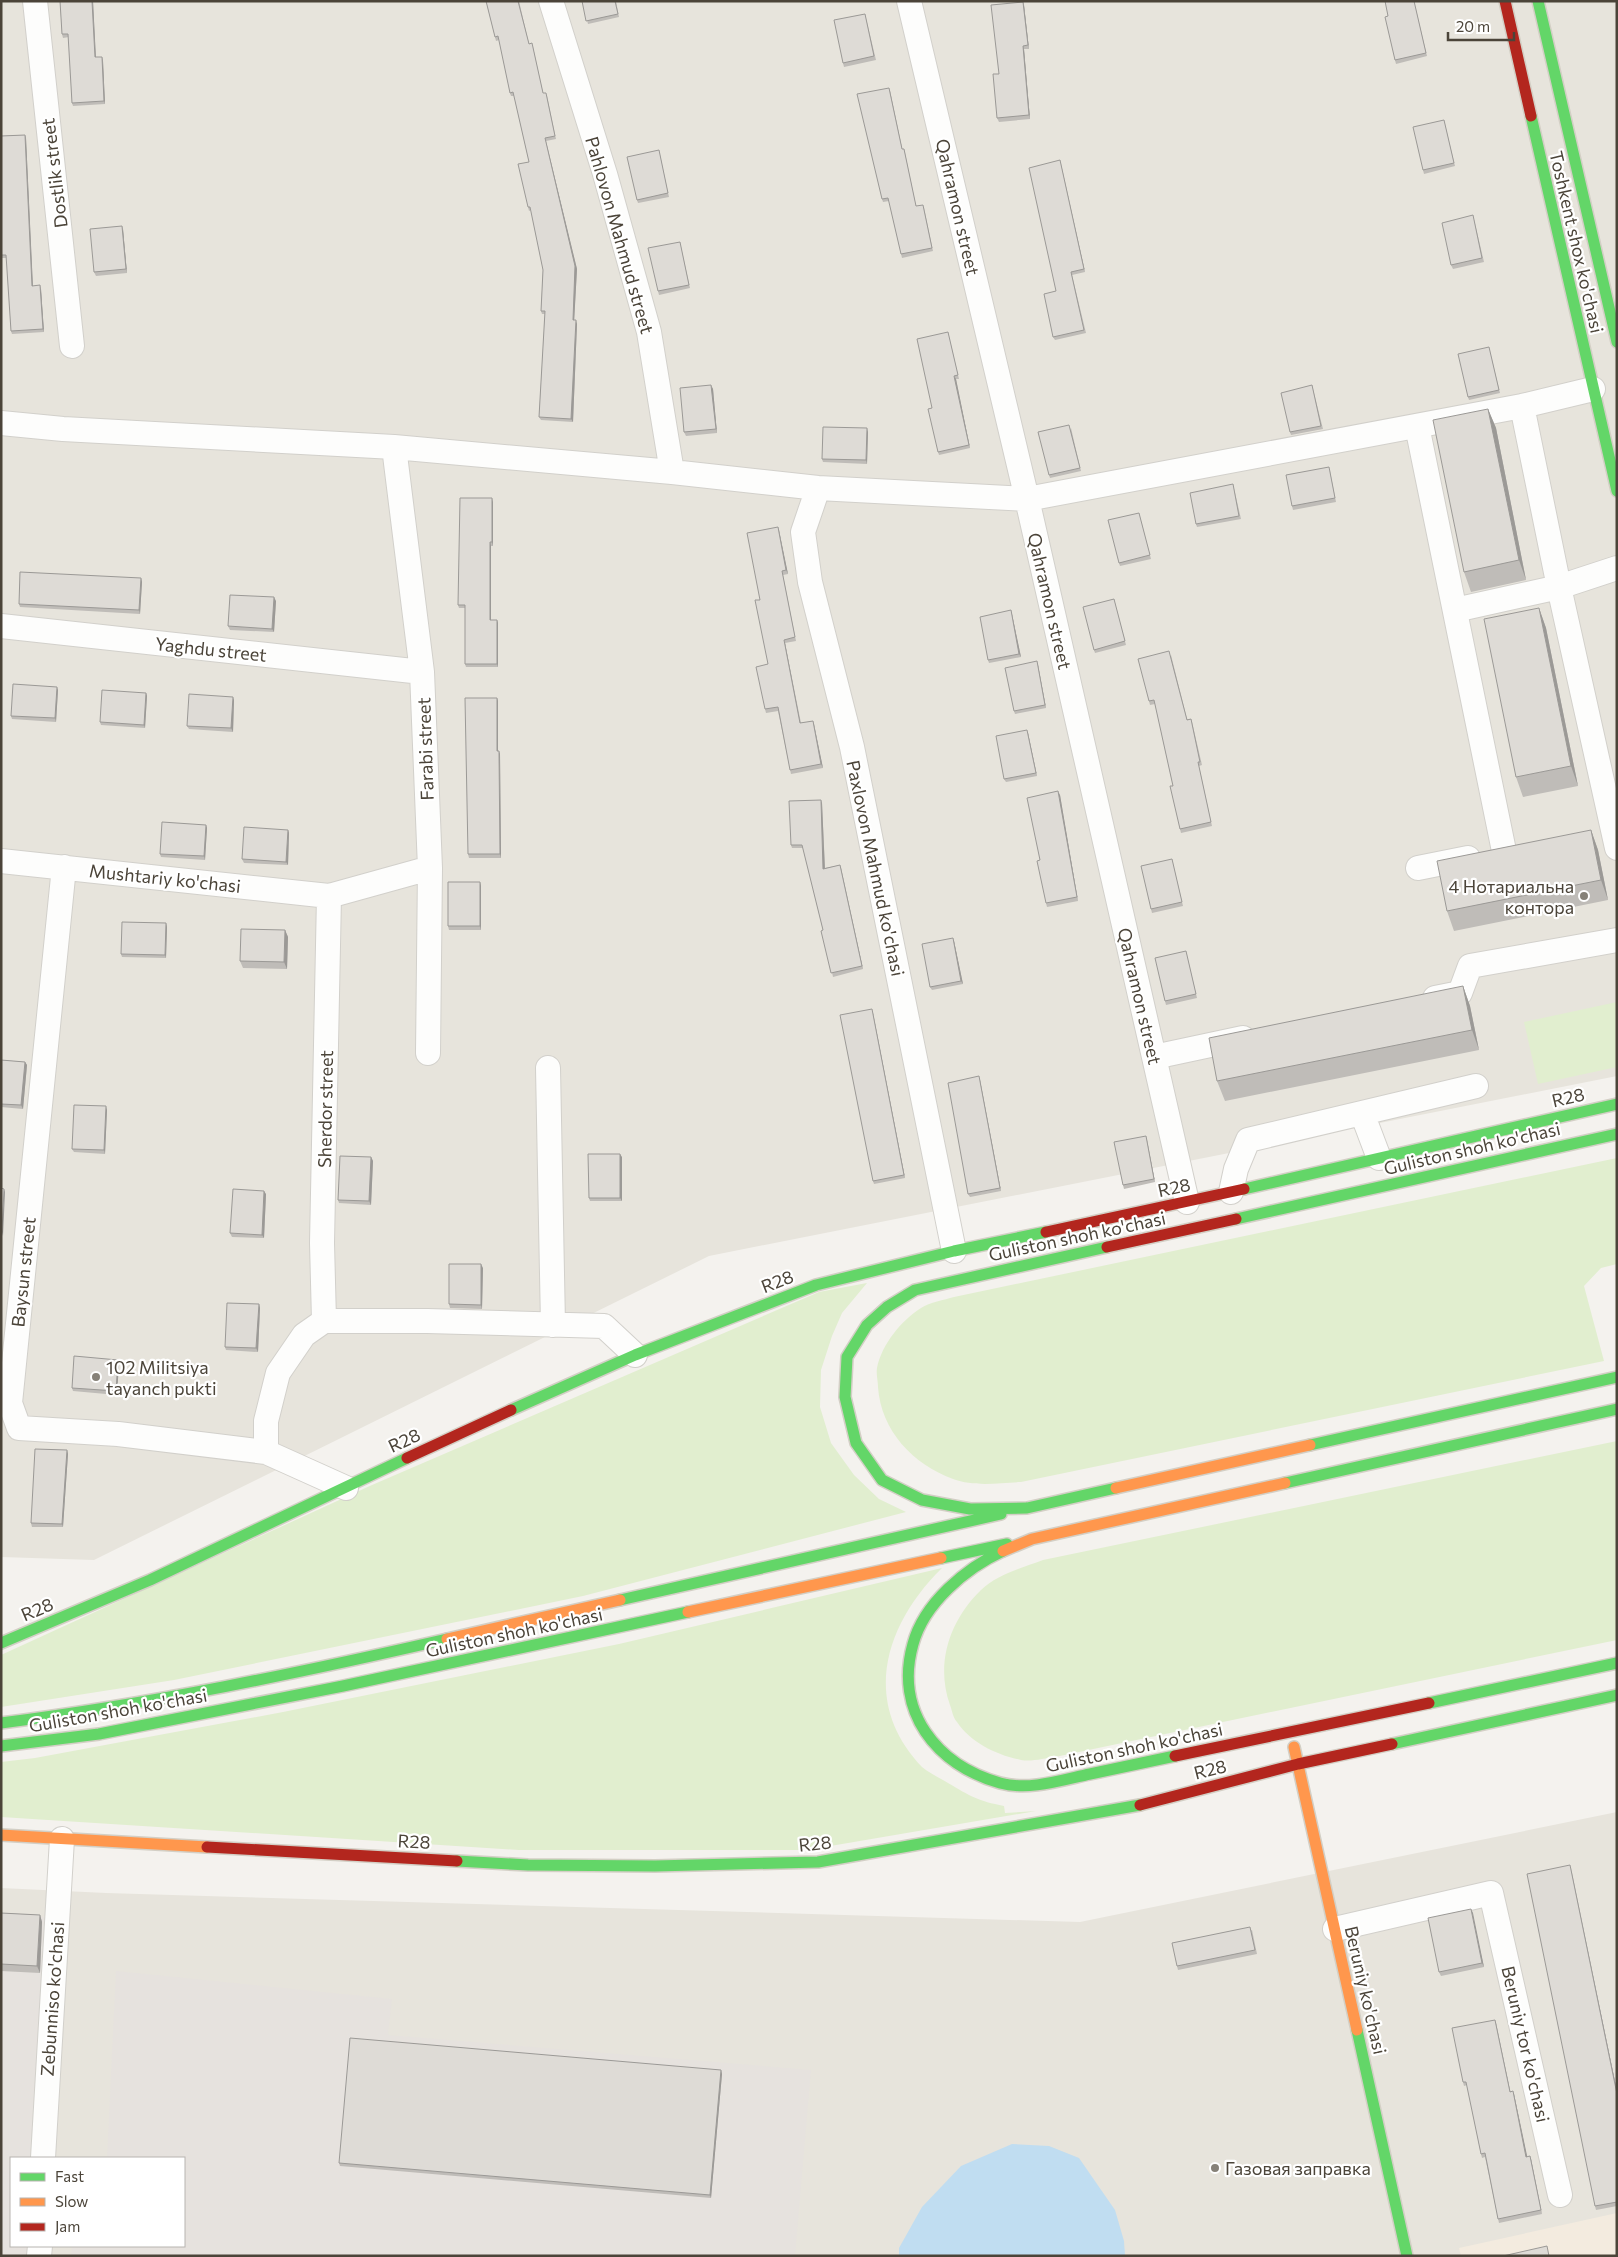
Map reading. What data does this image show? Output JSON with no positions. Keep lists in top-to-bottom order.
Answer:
{
  "streets": {
    "main road": [
      "Toshkent shox ko'chasi",
      "R28",
      "Guliston shoh ko'chasi",
      "Beruniy ko'chasi"
    ],
    "street": [
      "Dostlik street",
      "Qahramon street",
      "Pahlovon Mahmud street",
      "Yaghdu street",
      "Farabi street",
      "Paxlovon Mahmud ko'chasi",
      "Mushtariy ko'chasi",
      "Sherdor street",
      "Baysun street",
      "Zebunniso ko'chasi",
      "Beruniy tor ko'chasi"
    ]
  },
  "crossings": [
    ["Qahramon street", "R28"],
    ["Yaghdu street", "Farabi street"],
    ["Paxlovon Mahmud ko'chasi", "R28"],
    ["Mushtariy ko'chasi", "Sherdor street"],
    ["Mushtariy ko'chasi", "Baysun street"],
    ["R28", "Beruniy ko'chasi"],
    ["R28", "Zebunniso ko'chasi"],
    ["Guliston shoh ko'chasi", "Beruniy ko'chasi"],
    ["Beruniy ko'chasi", "Beruniy tor ko'chasi"]
  ],
  "places": ["4 Нотариальна контора", "102 Militsiya tayanch pukti", "Газовая заправка"],
  "legend": ["Fast", "Slow", "Jam"],
  "scale_bar": "20 m"
}
